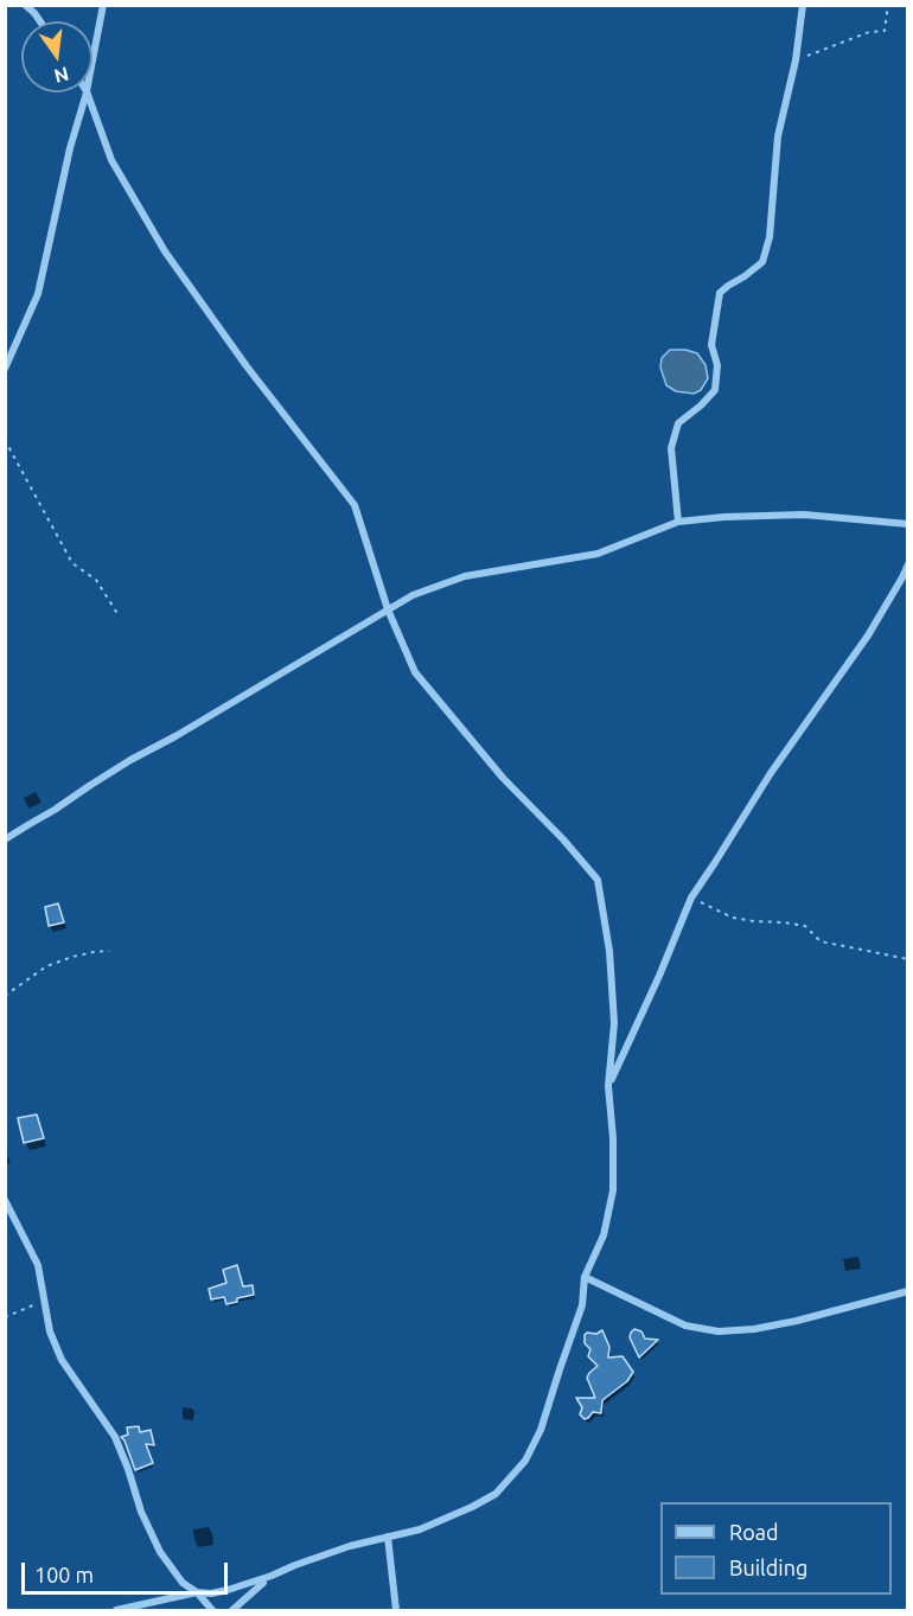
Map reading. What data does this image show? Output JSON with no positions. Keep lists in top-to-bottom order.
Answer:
{
  "legend": ["Road", "Building"],
  "scale_bar": "100 m",
  "north": "bottom"
}
